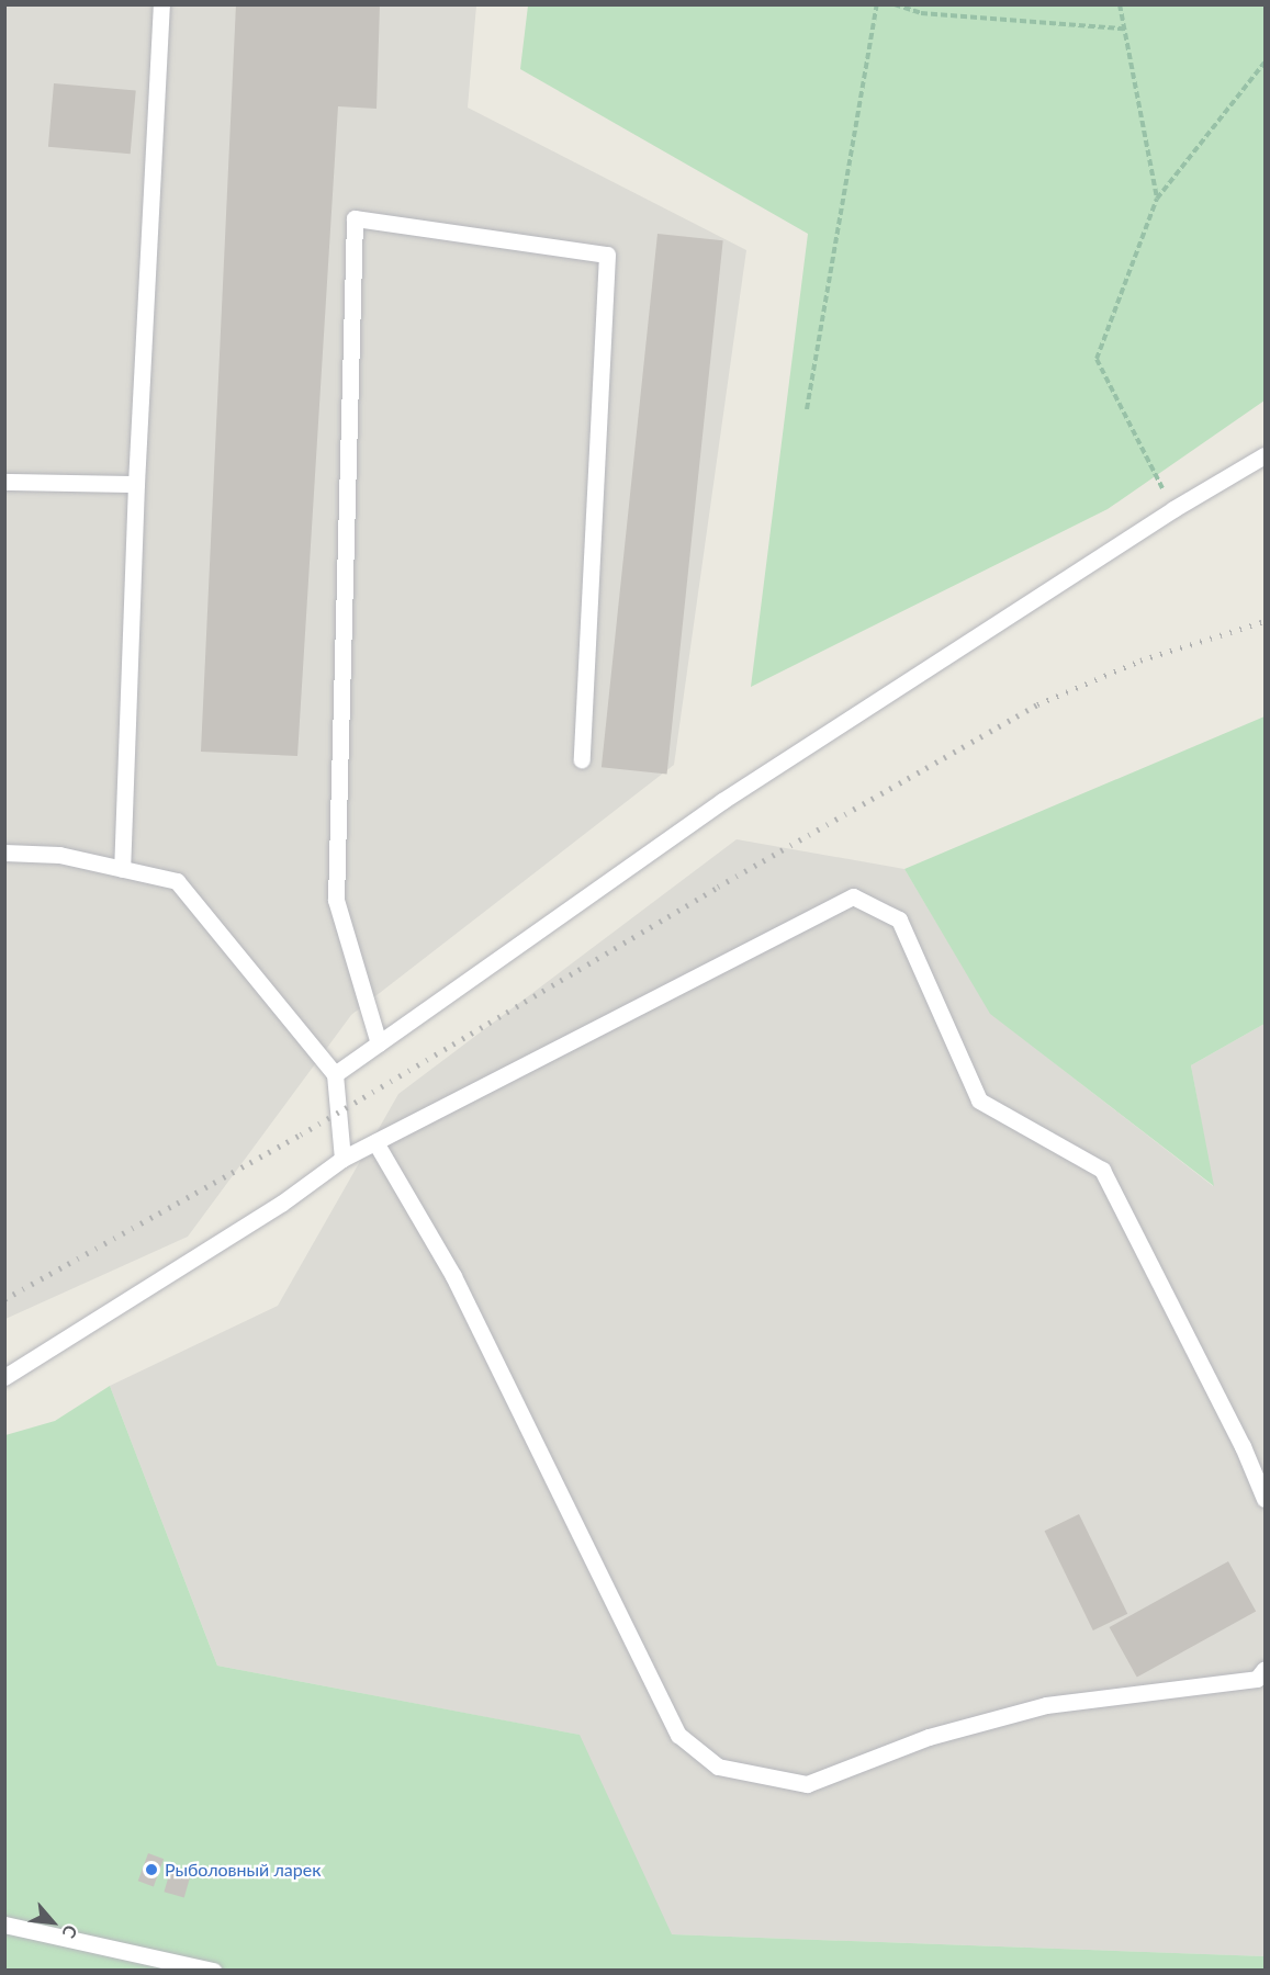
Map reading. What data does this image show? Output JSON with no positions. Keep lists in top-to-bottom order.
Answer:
{
  "places": ["Рыболовный ларек"],
  "north": "bottom right"
}
